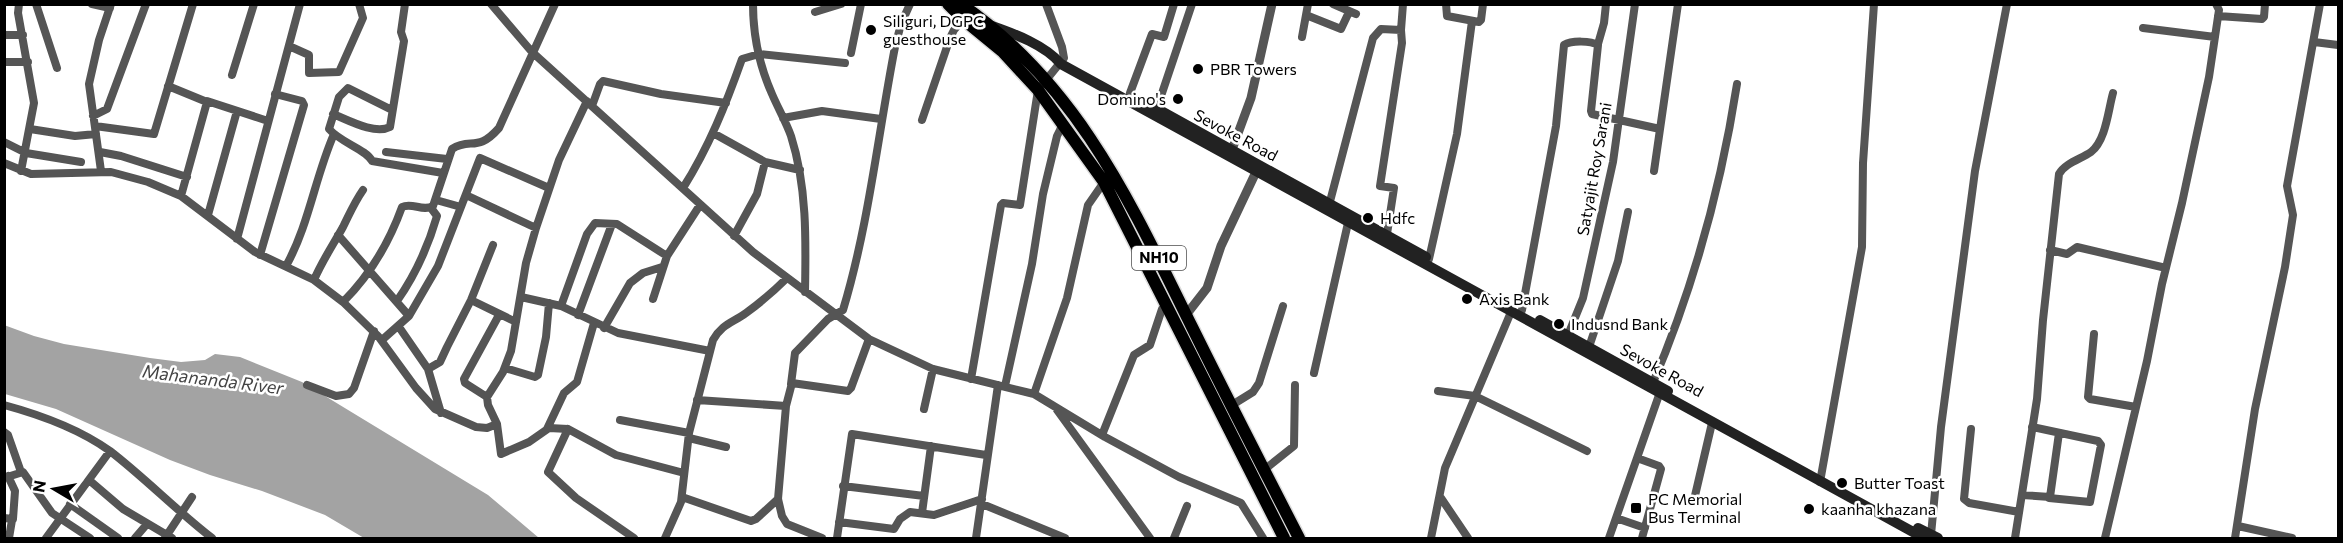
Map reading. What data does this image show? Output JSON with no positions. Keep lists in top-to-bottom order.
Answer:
{
  "streets": {
    "highway": ["NH10"],
    "main road": ["Sevoke Road"],
    "street": ["Satyajit Roy Sarani"]
  },
  "crossings": [
    ["Sevoke Road", "Satyajit Roy Sarani"],
    ["Sevoke Road", "NH10"]
  ],
  "water": ["Mahananda River"],
  "places": {
    "other": [
      "Siliguri, DGPC guesthouse",
      "PBR Towers",
      "Domino's",
      "Hdfc",
      "Axis Bank",
      "Indusnd Bank",
      "Butter Toast",
      "kaanha khazana"
    ],
    "transit": ["PC Memorial Bus Terminal"]
  },
  "north": "left"
}
